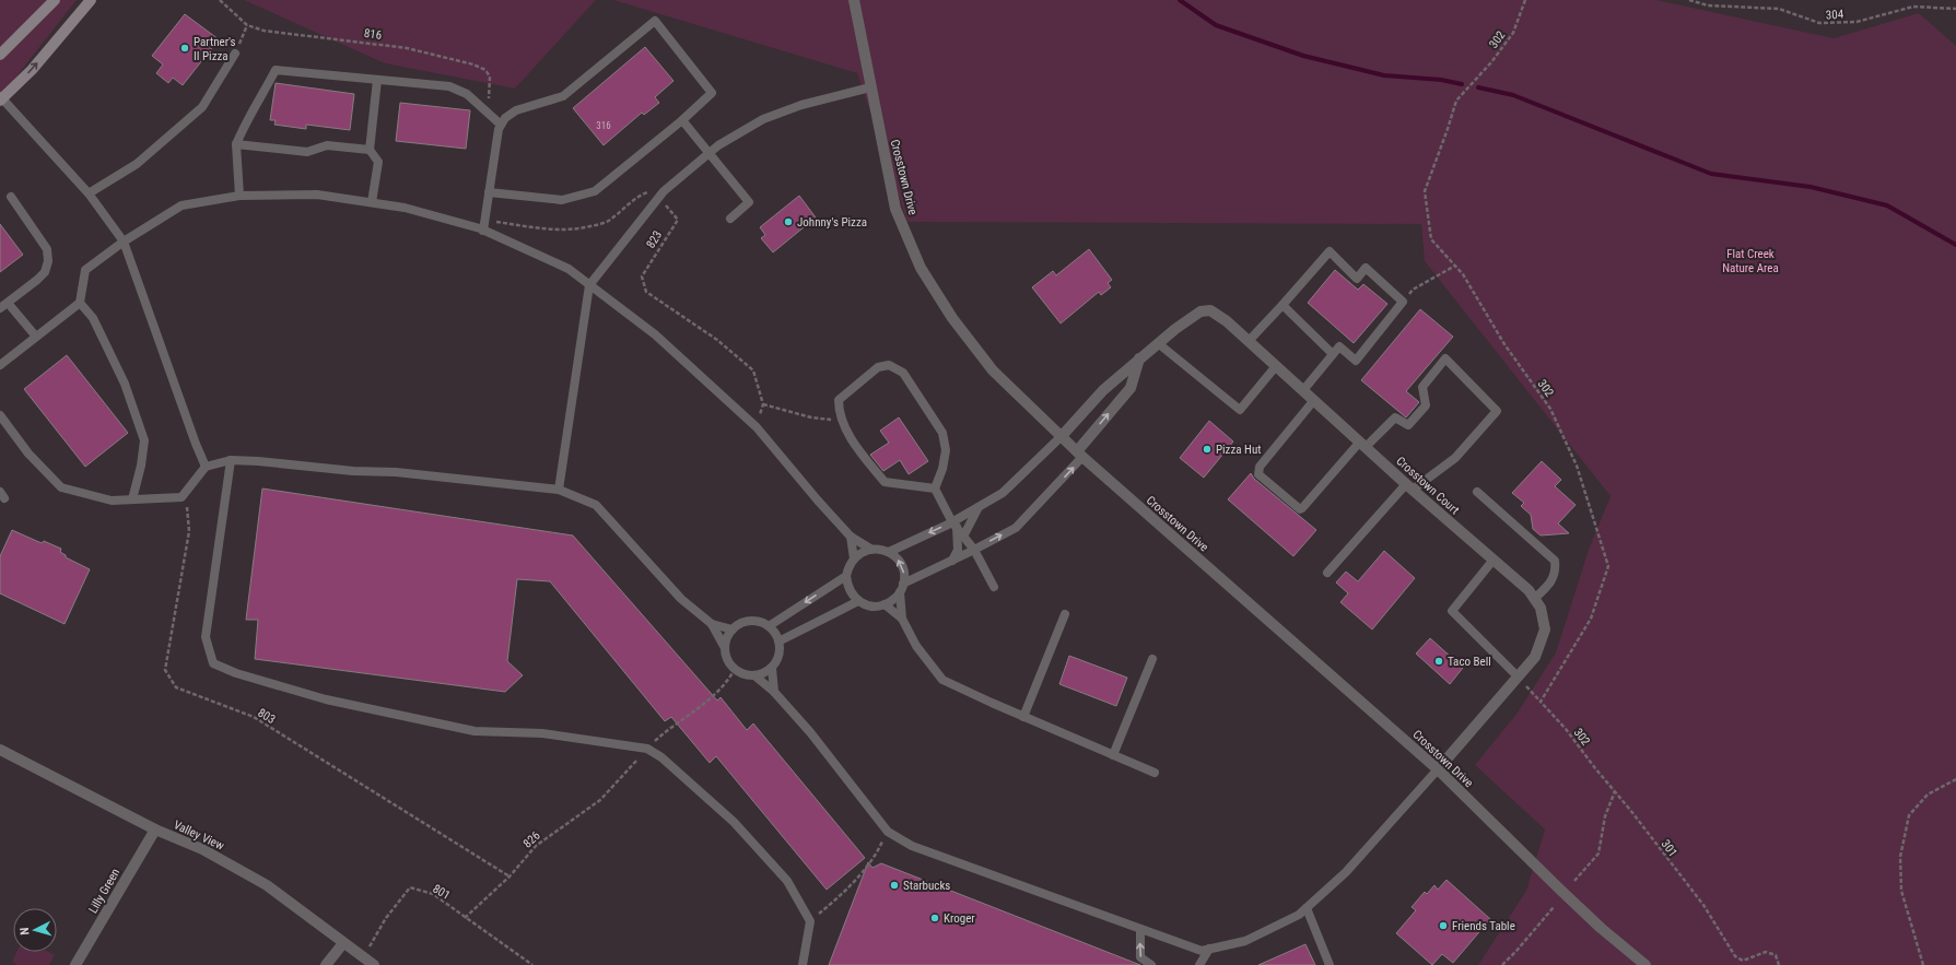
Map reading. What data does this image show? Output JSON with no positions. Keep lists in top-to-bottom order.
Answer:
{
  "streets": {
    "street": [
      "Crosstown Drive",
      "Crosstown Court",
      "Valley View",
      "Lilly Green"
    ],
    "path": [
      "304",
      "816",
      "302",
      "823",
      "803",
      "826",
      "301",
      "801"
    ]
  },
  "crossings": [
    ["302", "301"],
    ["Crosstown Drive", "Crosstown Court"],
    ["803", "826"],
    ["Valley View", "Lilly Green"],
    ["Valley View", "801"],
    ["826", "801"]
  ],
  "parks": ["Flat Creek Nature Area"],
  "places": [
    "Partner's II Pizza",
    "Johnny's Pizza",
    "Pizza Hut",
    "Taco Bell",
    "Starbucks",
    "Kroger",
    "Friends Table"
  ],
  "house_numbers": ["316"],
  "north": "left"
}
